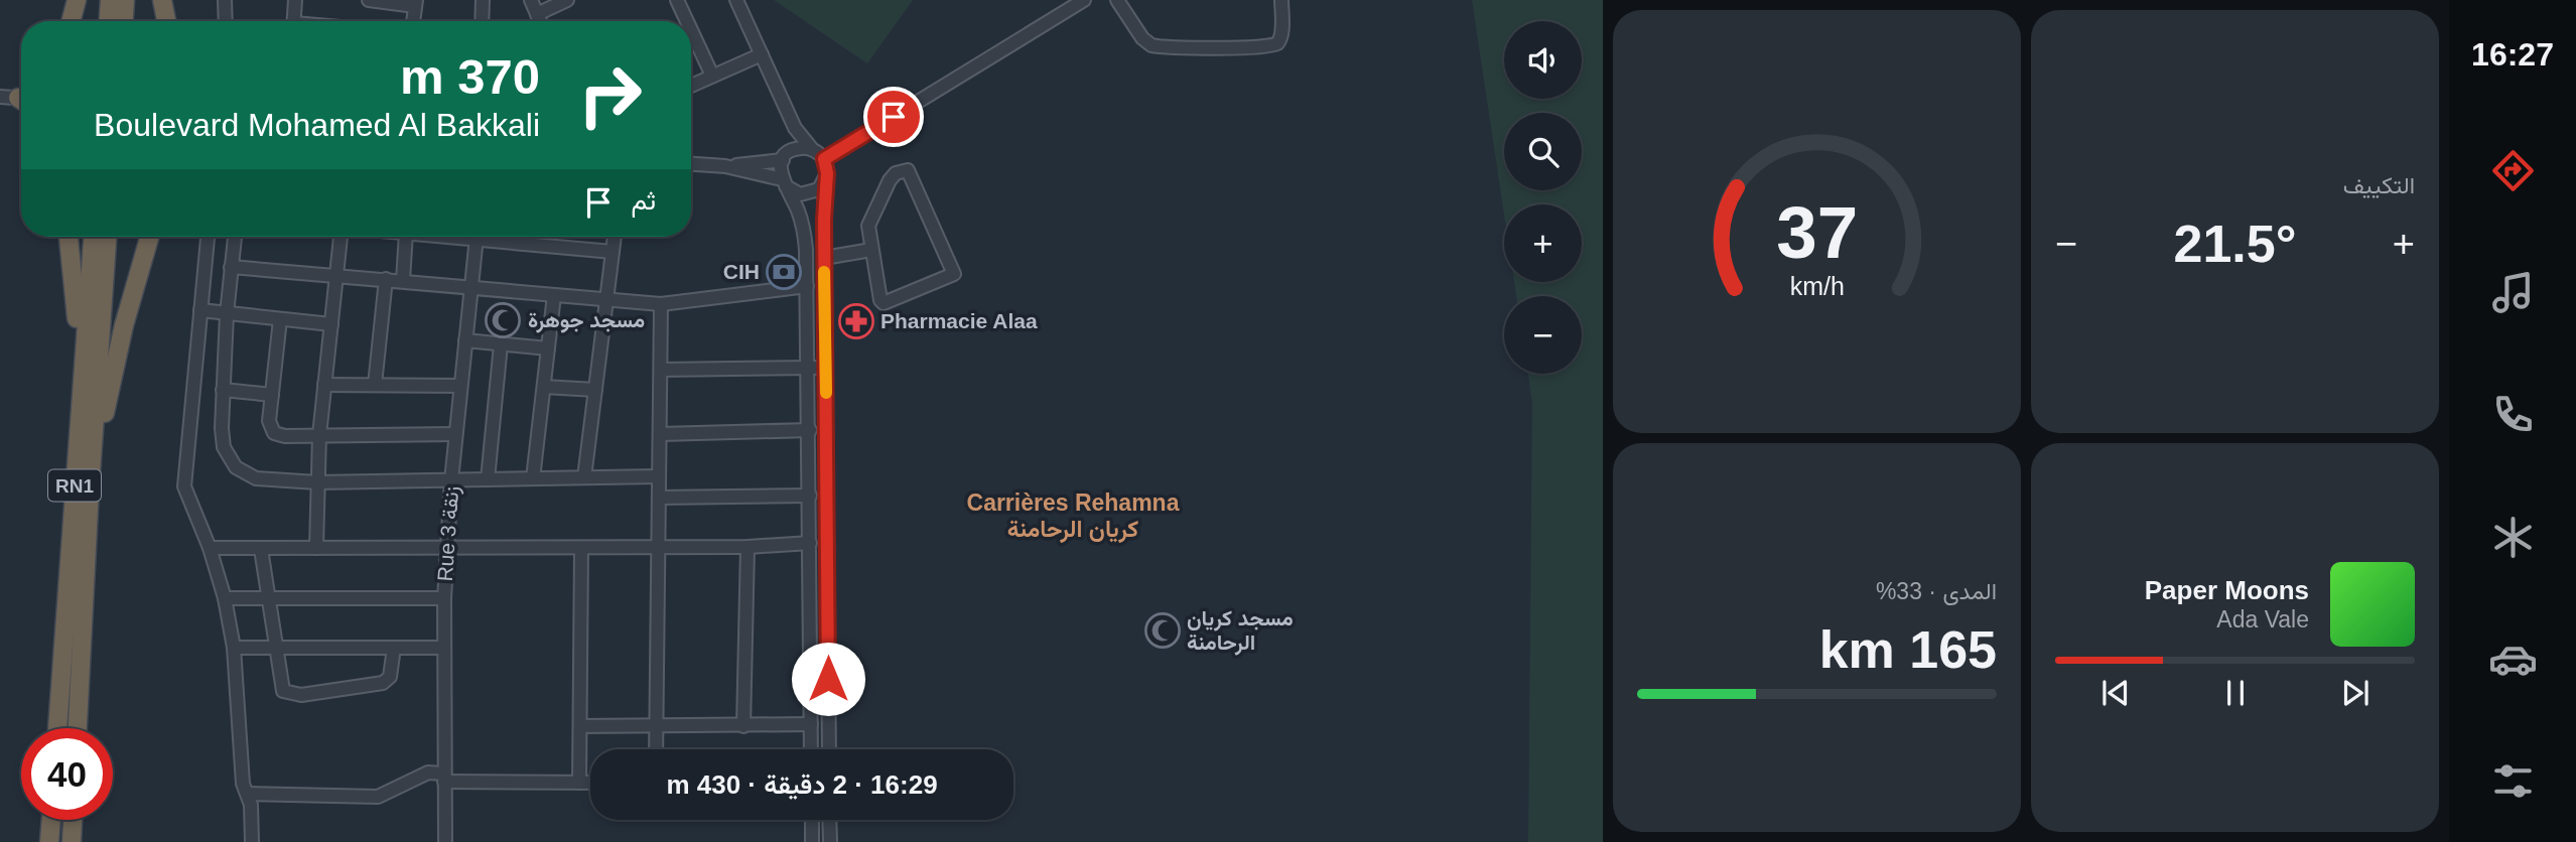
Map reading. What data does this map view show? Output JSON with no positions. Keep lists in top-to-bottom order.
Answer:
{
  "streets": {
    "highway": ["RN1"],
    "street": ["Rue 3 زنقة"]
  },
  "districts": ["Carrières Rehamna كريان الرحامنة"],
  "places": {
    "bank": ["CIH"],
    "mosque": ["مسجد جوهرة", "مسجد كريان الرحامنة"],
    "pharmacy": ["Pharmacie Alaa"]
  },
  "page": {
    "tabs": "16:27",
    "tile": [
      "التكييف",
      ["المدى · 33%", "165 km"]
    ],
    "map_buttons": ["+", "−"],
    "turn": ["370 m", "Boulevard Mohamed Al Bakkali"],
    "then": "ثم",
    "heat": ["−", "21.5°", "+"],
    "song": ["Paper Moons", "Ada Vale"],
    "limit": "40",
    "trip": "16:29 · 2 دقيقة · 430 m",
    "gauge": ["37", "km/h"]
  }
}
